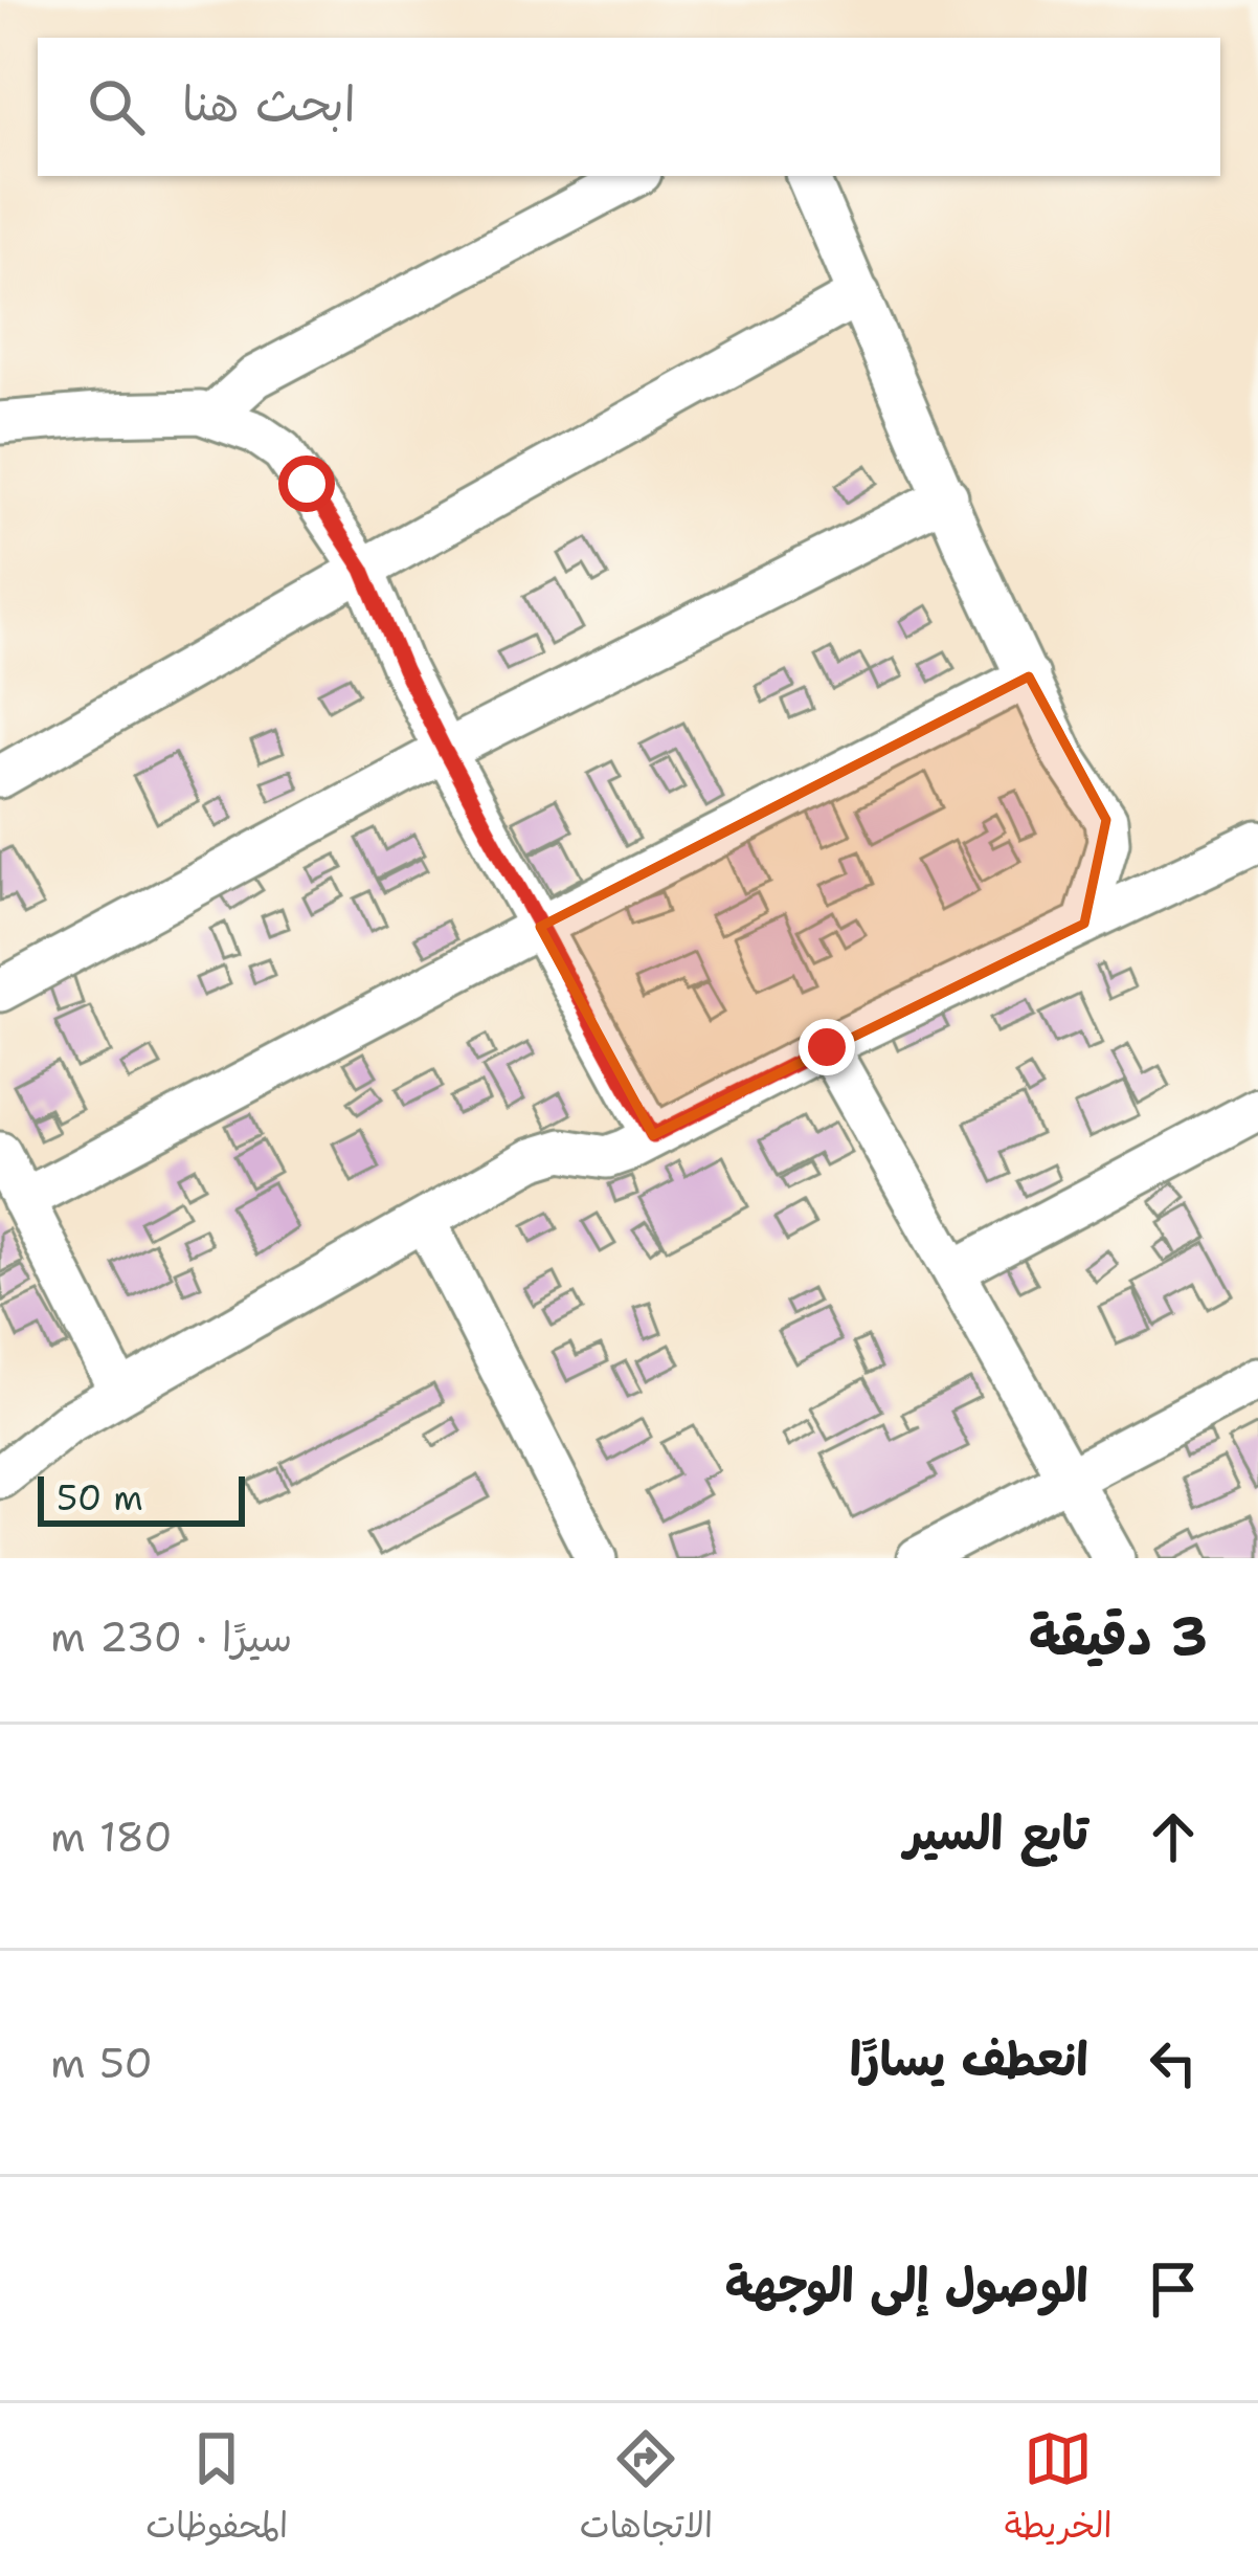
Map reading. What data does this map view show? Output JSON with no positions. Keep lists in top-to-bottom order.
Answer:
{
  "scale_bar": "50 m",
  "page": {
    "search": "ابحث هنا",
    "scale": "50 m",
    "heading": ["3 دقيقة", "سيرًا · 230 m"],
    "list": [
      ["تابع السير", "180 m"],
      ["انعطف يسارًا", "50 m"],
      "الوصول إلى الوجهة"
    ],
    "nav": ["الخريطة", "الاتجاهات", "المحفوظات"]
  }
}
